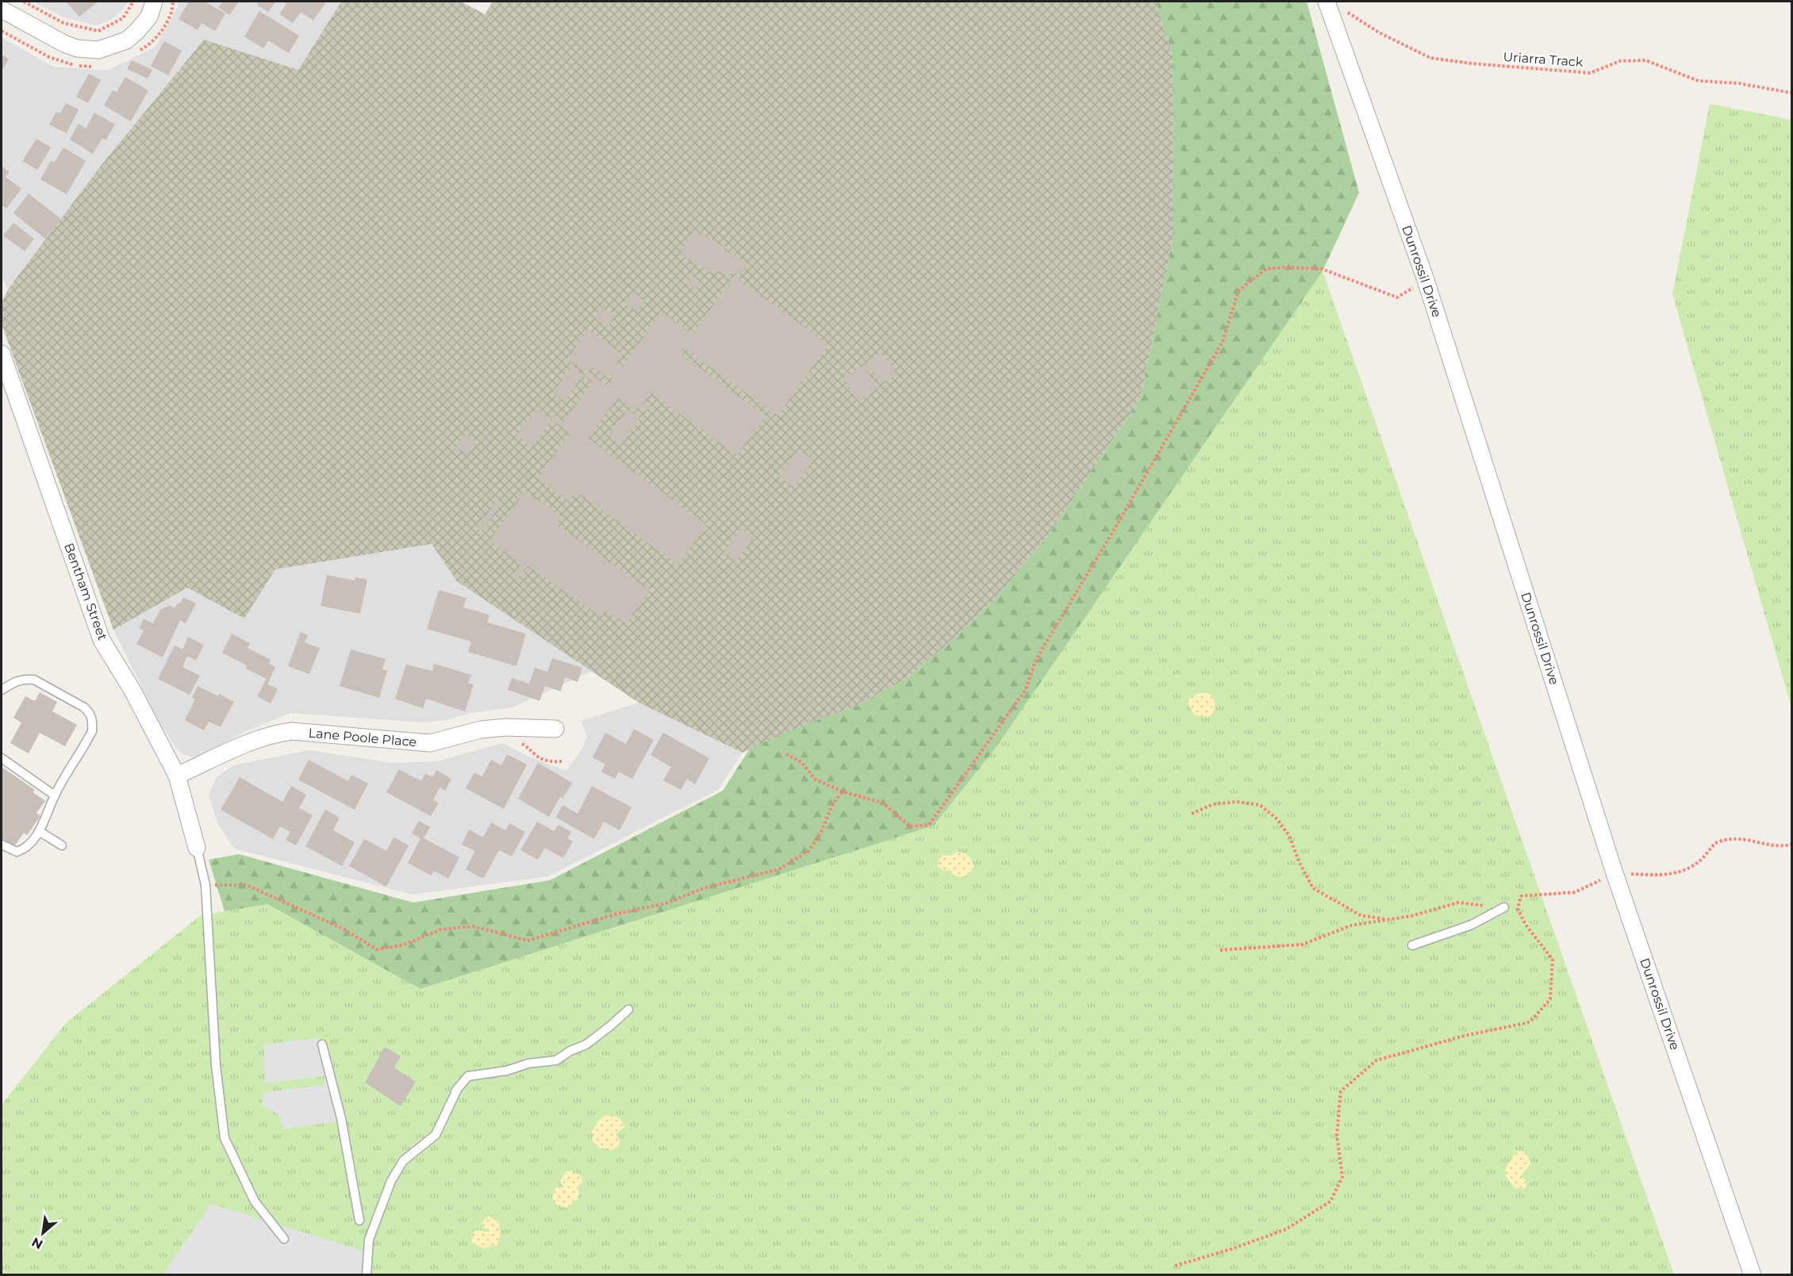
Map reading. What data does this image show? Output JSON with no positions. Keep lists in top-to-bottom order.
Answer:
{
  "streets": {
    "street": ["Dunrossil Drive", "Bentham Street", "Lane Poole Place"],
    "path": ["Uriarra Track"]
  },
  "crossings": [
    ["Bentham Street", "Lane Poole Place"]
  ],
  "north": "bottom left"
}
